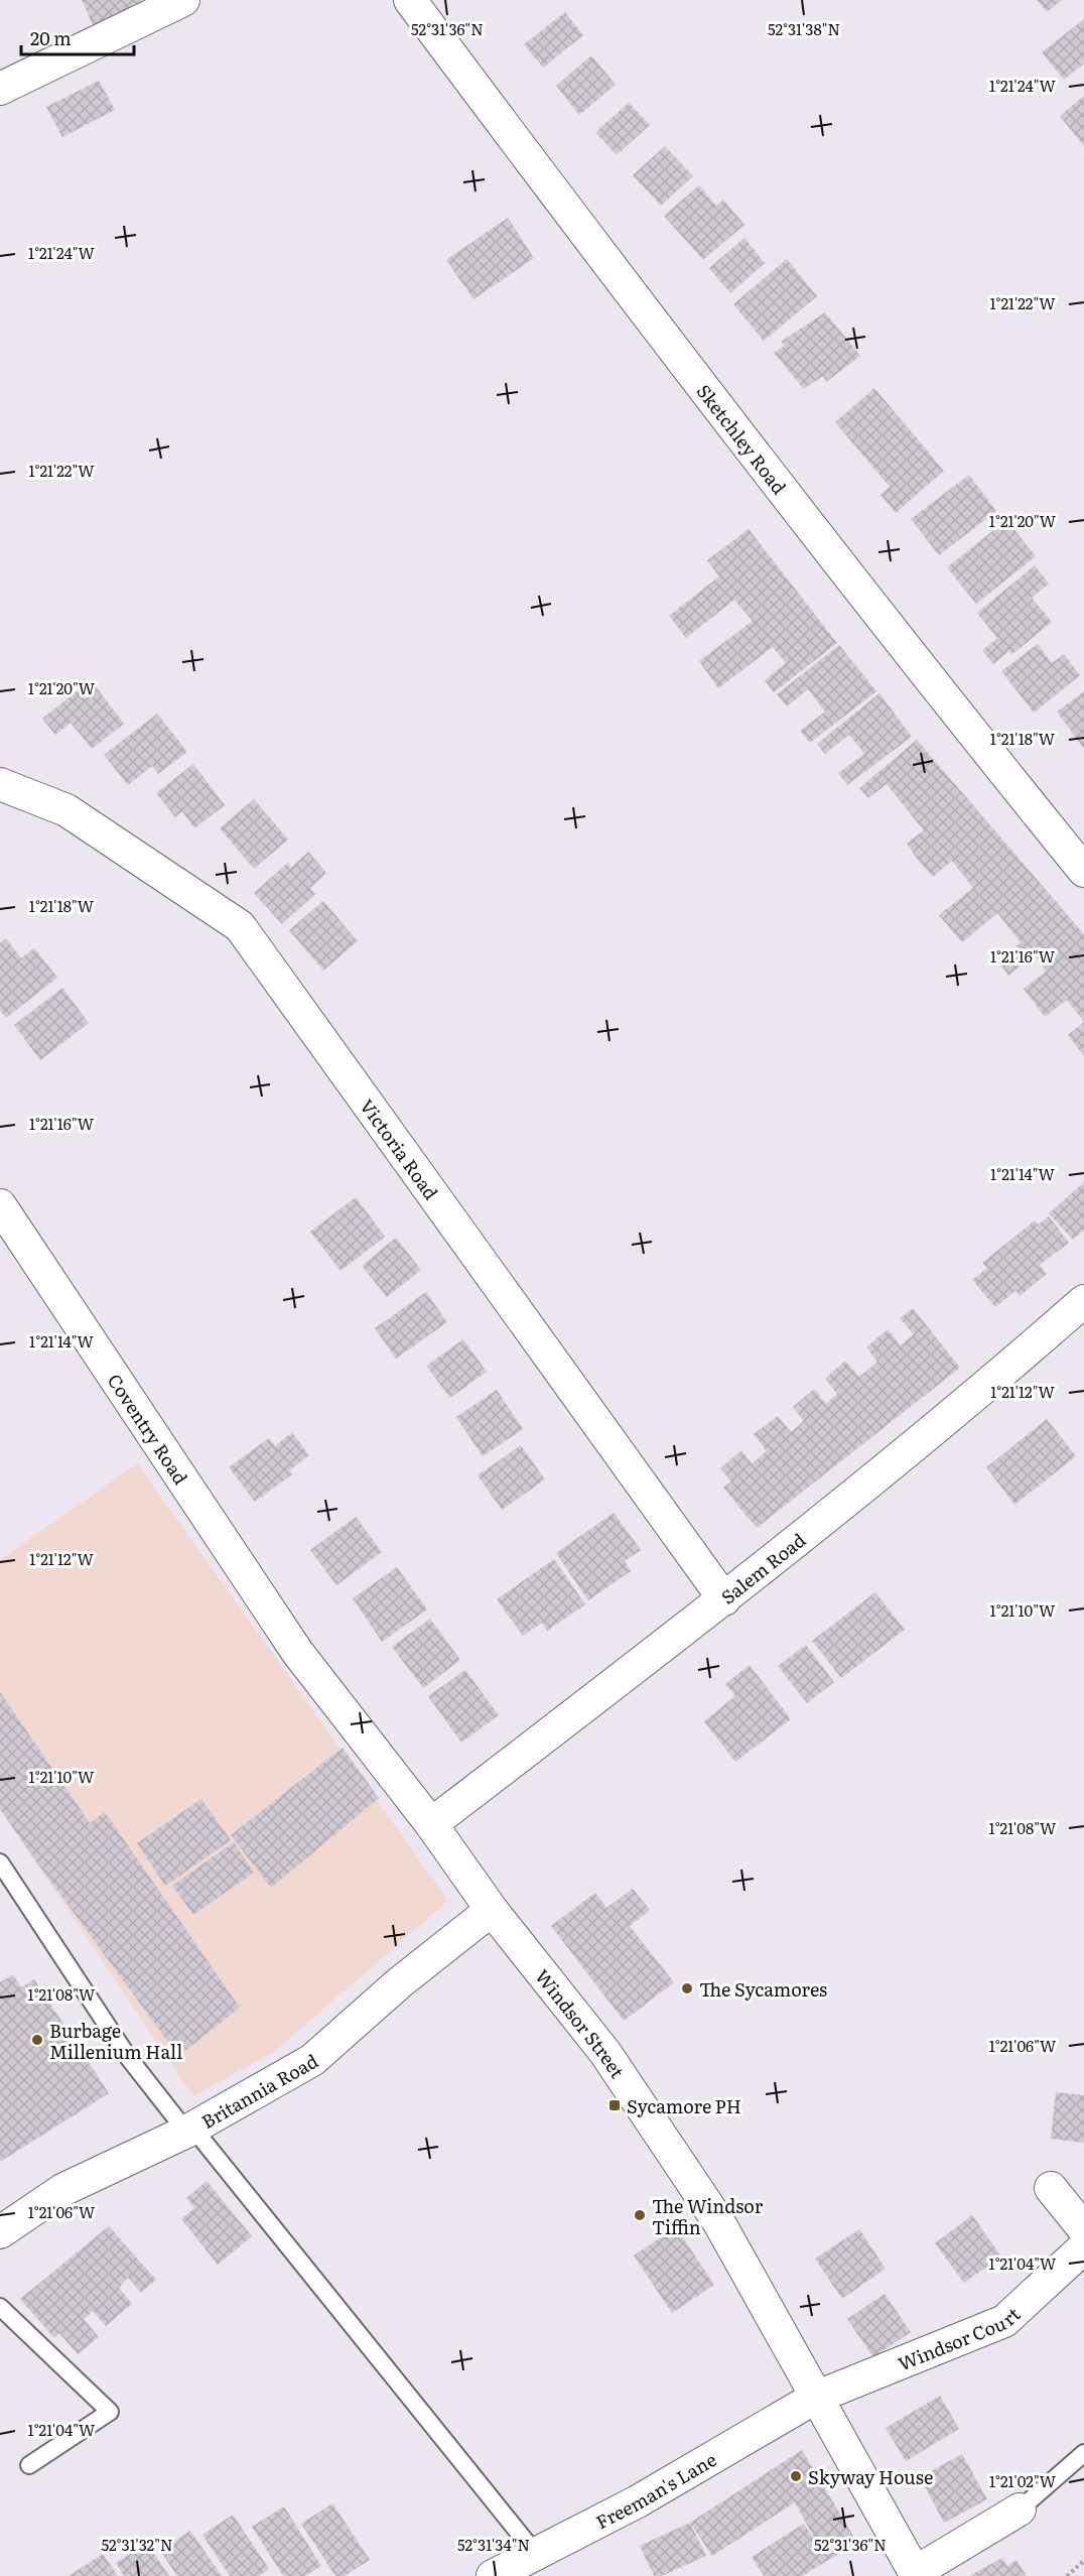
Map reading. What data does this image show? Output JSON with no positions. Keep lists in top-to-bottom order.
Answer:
{
  "streets": {
    "street": [
      "Sketchley Road",
      "Victoria Road",
      "Coventry Road",
      "Salem Road",
      "Windsor Street",
      "Britannia Road",
      "Windsor Court",
      "Freeman's Lane"
    ]
  },
  "crossings": [
    ["Victoria Road", "Salem Road"],
    ["Coventry Road", "Windsor Street"],
    ["Salem Road", "Windsor Street"],
    ["Windsor Street", "Britannia Road"],
    ["Windsor Street", "Windsor Court"],
    ["Windsor Street", "Freeman's Lane"],
    ["Windsor Court", "Freeman's Lane"]
  ],
  "places": {
    "other": [
      "The Sycamores",
      "Burbage Millenium Hall",
      "The Windsor Tiffin",
      "Skyway House"
    ],
    "transit": ["Sycamore PH"]
  },
  "scale_bar": "20 m",
  "coordinates": [
    "52°31'36\"N",
    "52°31'38\"N",
    "1°21'24\"W",
    "1°21'22\"W",
    "1°21'20\"W",
    "1°21'18\"W",
    "1°21'16\"W",
    "1°21'14\"W",
    "1°21'12\"W",
    "1°21'10\"W",
    "1°21'08\"W",
    "1°21'06\"W",
    "1°21'04\"W",
    "1°21'02\"W",
    "52°31'32\"N",
    "52°31'34\"N"
  ]
}
